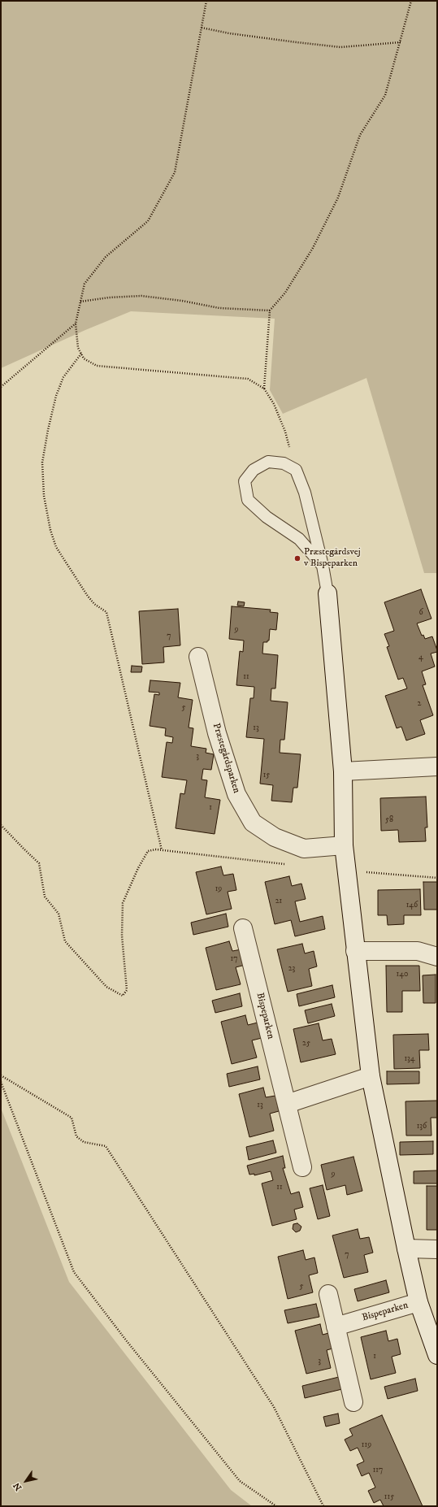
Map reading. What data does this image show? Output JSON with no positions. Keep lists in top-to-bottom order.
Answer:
{
  "streets": {
    "street": ["Præstegårdsparken", "Bispeparken"]
  },
  "crossings": [
    ["Præstegårdsparken", "Bispeparken"]
  ],
  "places": ["Præstegårdsvej v Bispeparken"],
  "house_numbers": [
    "6",
    "9",
    "7",
    "4",
    "11",
    "2",
    "5",
    "13",
    "3",
    "15",
    "1",
    "58",
    "19",
    "21",
    "146",
    "17",
    "23",
    "140",
    "25",
    "134",
    "13",
    "136",
    "9",
    "11",
    "7",
    "5",
    "1",
    "3",
    "119",
    "117",
    "115"
  ],
  "north": "bottom left"
}
